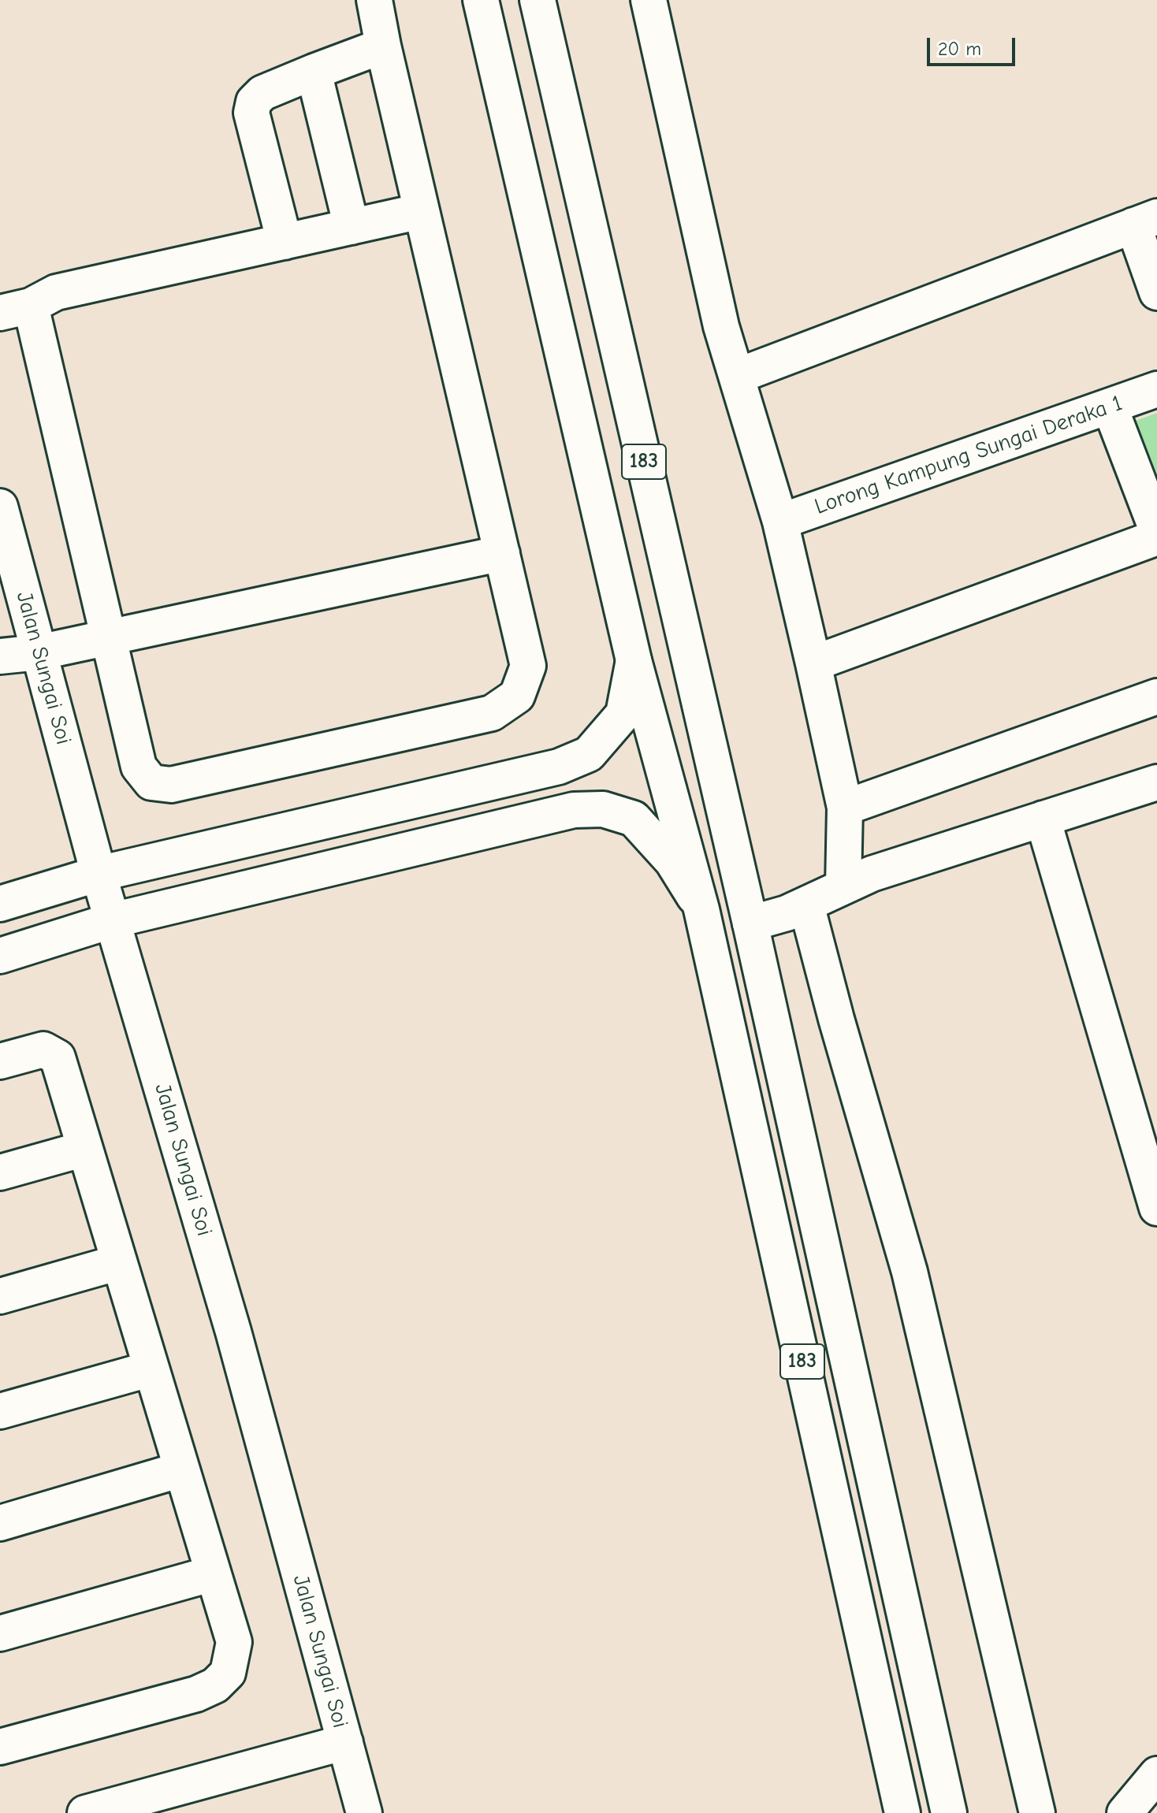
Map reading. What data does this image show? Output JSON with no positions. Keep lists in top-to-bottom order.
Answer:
{
  "streets": {
    "main road": ["Lorong Kampung Sungai Deraka 1", "183", "Jalan Sungai Soi"]
  },
  "scale_bar": "20 m"
}
